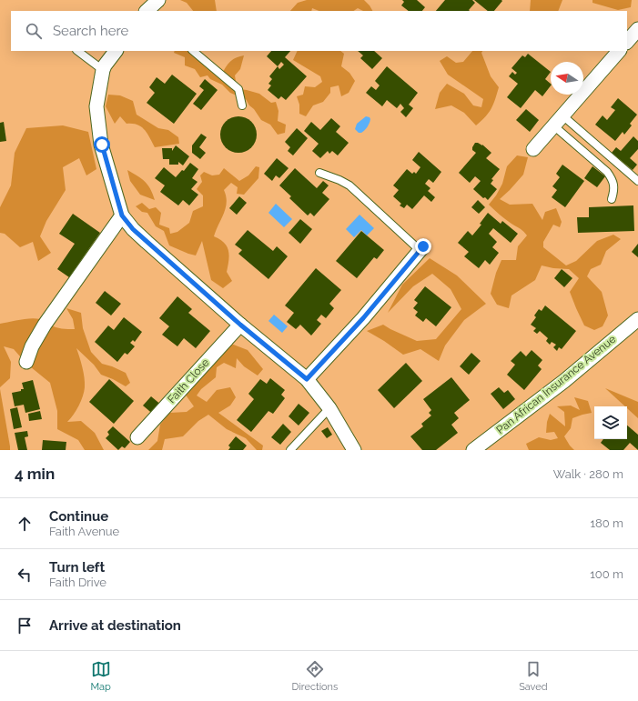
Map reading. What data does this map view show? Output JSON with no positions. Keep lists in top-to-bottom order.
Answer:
{
  "streets": {
    "street": ["Faith Close", "Pan African Insurance Avenue"]
  },
  "north": "left",
  "page": {
    "search": "Search here",
    "heading": ["4 min", "Walk · 280 m"],
    "list": [
      ["Continue", "Faith Avenue", "180 m"],
      ["Turn left", "Faith Drive", "100 m"],
      "Arrive at destination"
    ],
    "nav": ["Map", "Directions", "Saved"]
  }
}
